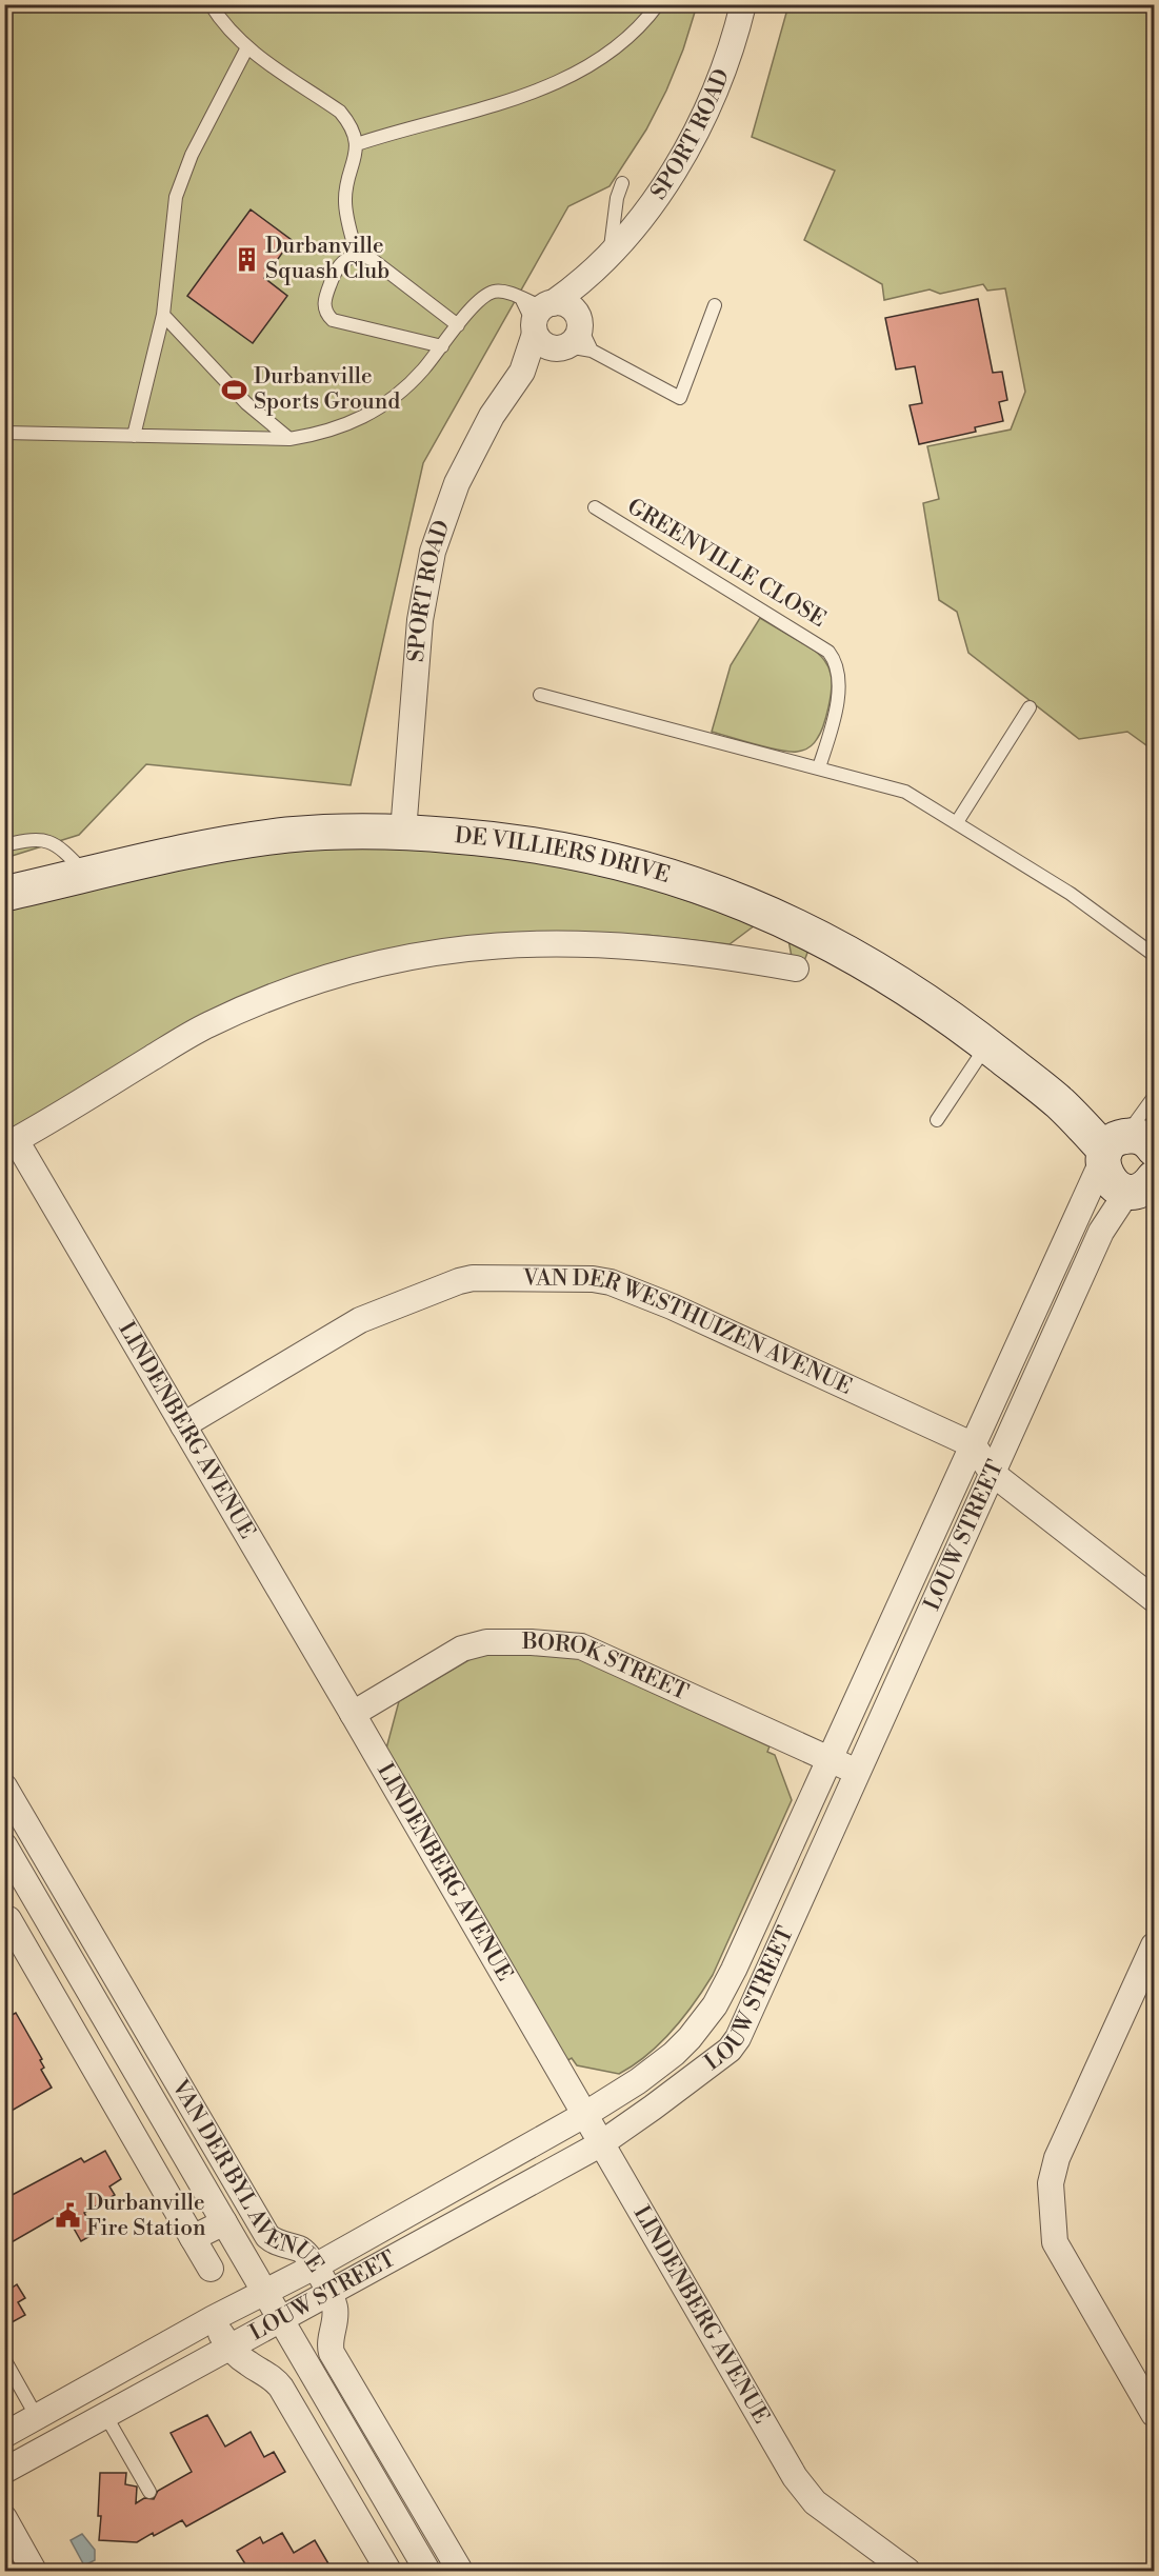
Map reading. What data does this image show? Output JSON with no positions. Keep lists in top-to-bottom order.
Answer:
{
  "streets": {
    "street": [
      "SPORT ROAD",
      "DE VILLIERS DRIVE",
      "VAN DER WESTHUIZEN AVENUE",
      "LINDENBERG AVENUE",
      "LOUW STREET",
      "BOROK STREET",
      "VAN DER BYL AVENUE"
    ],
    "lane": ["GREENVILLE CLOSE"]
  },
  "crossings": [
    ["SPORT ROAD", "DE VILLIERS DRIVE"],
    ["DE VILLIERS DRIVE", "LOUW STREET"],
    ["VAN DER WESTHUIZEN AVENUE", "LINDENBERG AVENUE"],
    ["VAN DER WESTHUIZEN AVENUE", "LOUW STREET"],
    ["LINDENBERG AVENUE", "LOUW STREET"],
    ["LINDENBERG AVENUE", "BOROK STREET"],
    ["LOUW STREET", "BOROK STREET"],
    ["LOUW STREET", "VAN DER BYL AVENUE"]
  ],
  "places": {
    "building": ["Durbanville Squash Club"],
    "sports": ["Durbanville Sports Ground"],
    "public building": ["Durbanville Fire Station"]
  }
}
